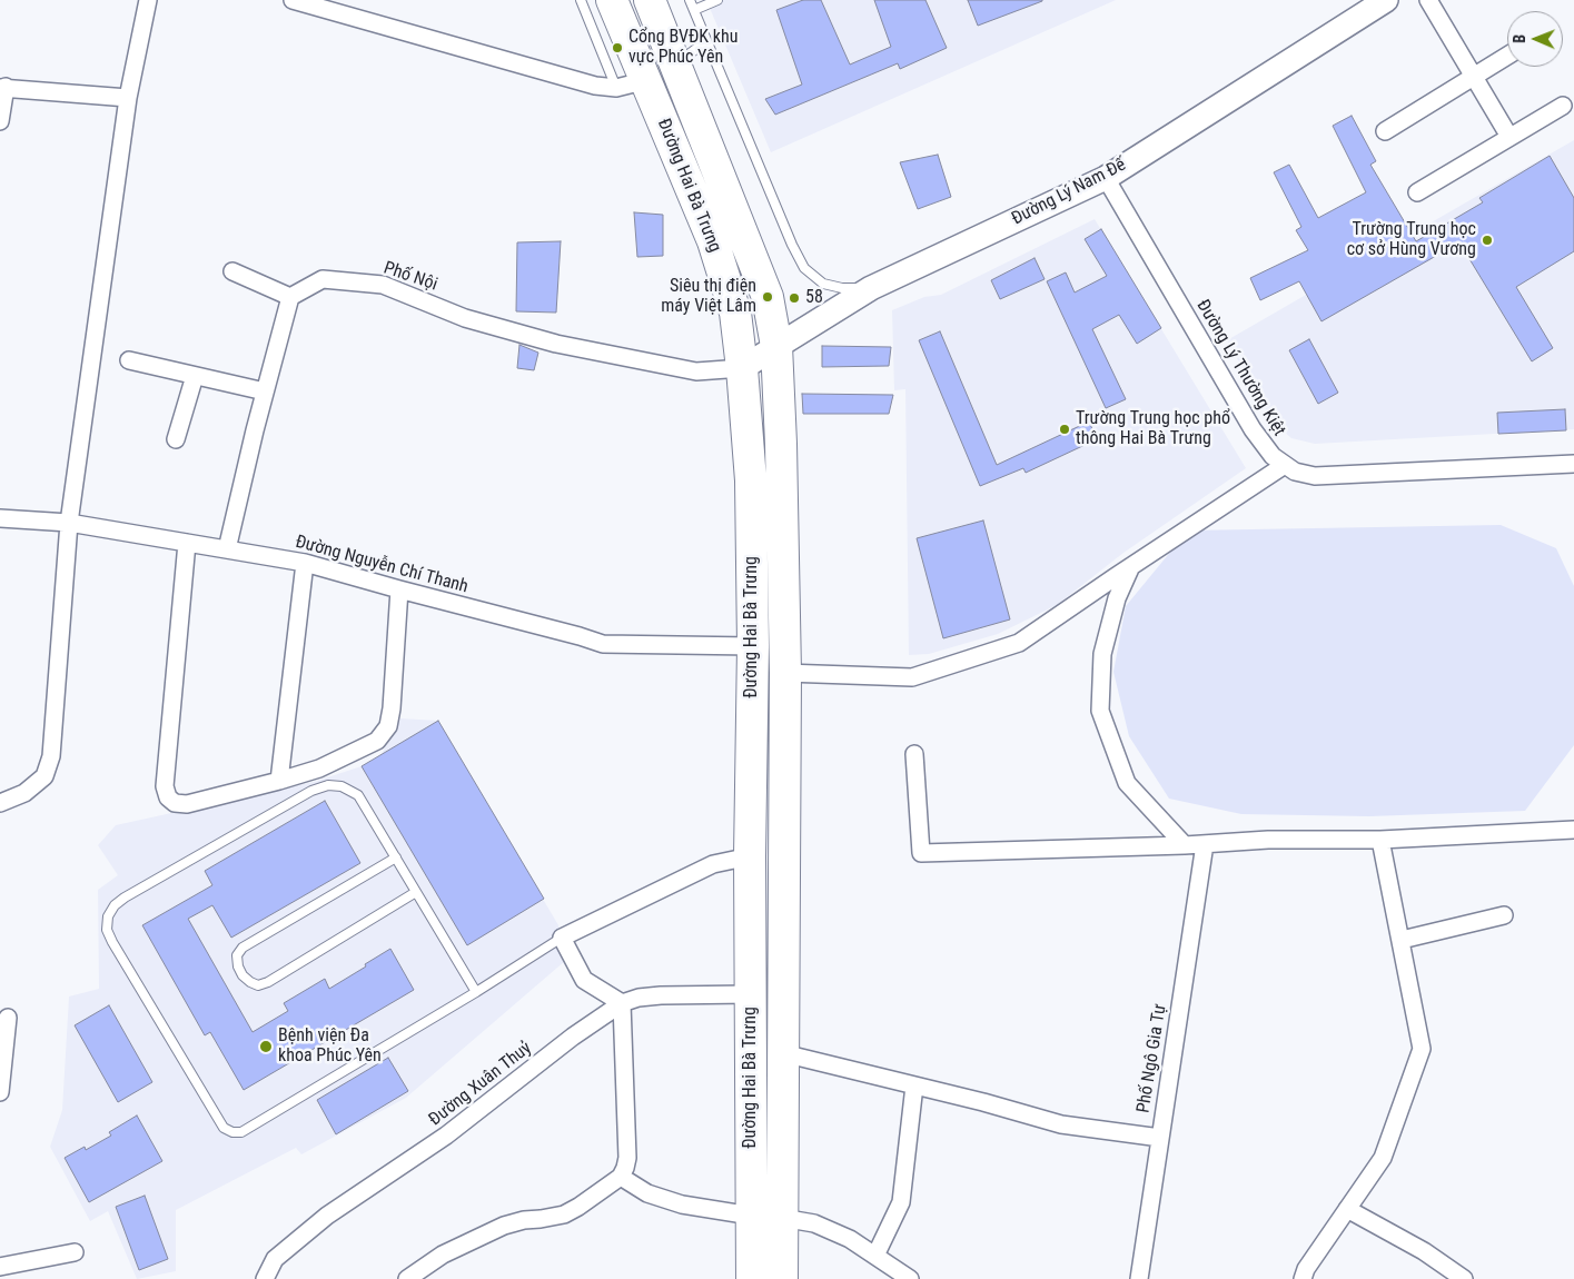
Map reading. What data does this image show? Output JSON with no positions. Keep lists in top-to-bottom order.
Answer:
{
  "streets": {
    "highway": ["Đường Hai Bà Trưng"],
    "street": [
      "Đường Lý Nam Đế",
      "Phố Nội",
      "Đường Lý Thường Kiệt",
      "Đường Nguyễn Chí Thanh",
      "Phố Ngô Gia Tự",
      "Đường Xuân Thuỷ"
    ]
  },
  "crossings": [
    ["Đường Hai Bà Trưng", "Đường Lý Nam Đế"],
    ["Đường Hai Bà Trưng", "Phố Nội"],
    ["Đường Hai Bà Trưng", "Đường Nguyễn Chí Thanh"],
    ["Đường Hai Bà Trưng", "Đường Xuân Thuỷ"],
    ["Đường Lý Nam Đế", "Phố Nội"],
    ["Đường Lý Nam Đế", "Đường Lý Thường Kiệt"]
  ],
  "places": [
    "Cổng BVĐK khu vực Phúc Yên",
    "Trường Trung học cơ sở Hùng Vương",
    "Siêu thị điện máy Việt Lâm",
    "58",
    "Trường Trung học phổ thông Hai Bà Trưng",
    "Bệnh viện Đa khoa Phúc Yên"
  ],
  "north": "left"
}
